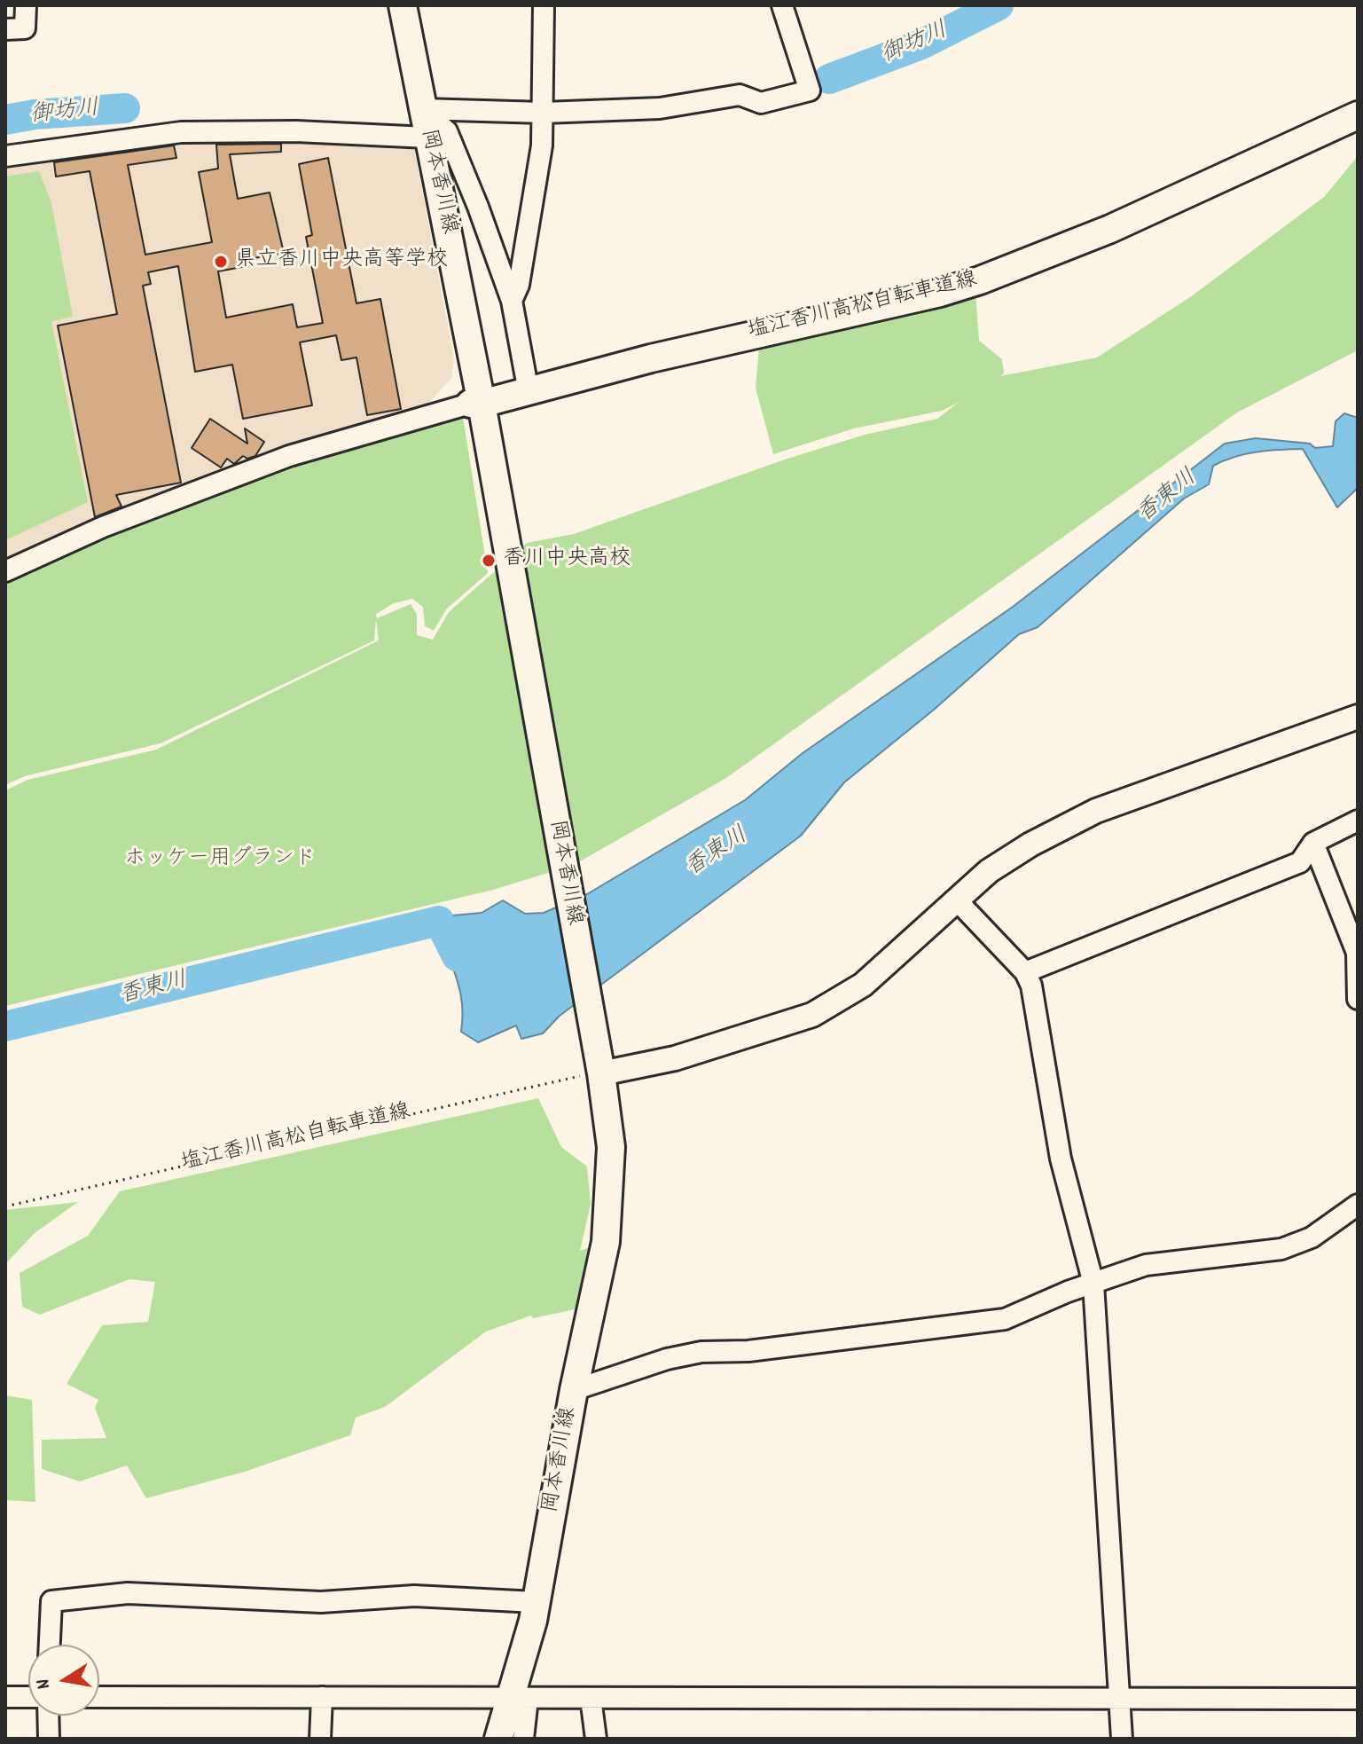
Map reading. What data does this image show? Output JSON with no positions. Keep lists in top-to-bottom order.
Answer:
{
  "streets": {
    "main road": ["岡本香川線", "塩江香川高松自転車道線"]
  },
  "crossings": [
    ["岡本香川線", "塩江香川高松自転車道線"]
  ],
  "water": ["御坊川", "香東川"],
  "parks": ["ホッケー用グランド"],
  "places": ["県立香川中央高等学校", "香川中央高校"],
  "north": "left"
}
